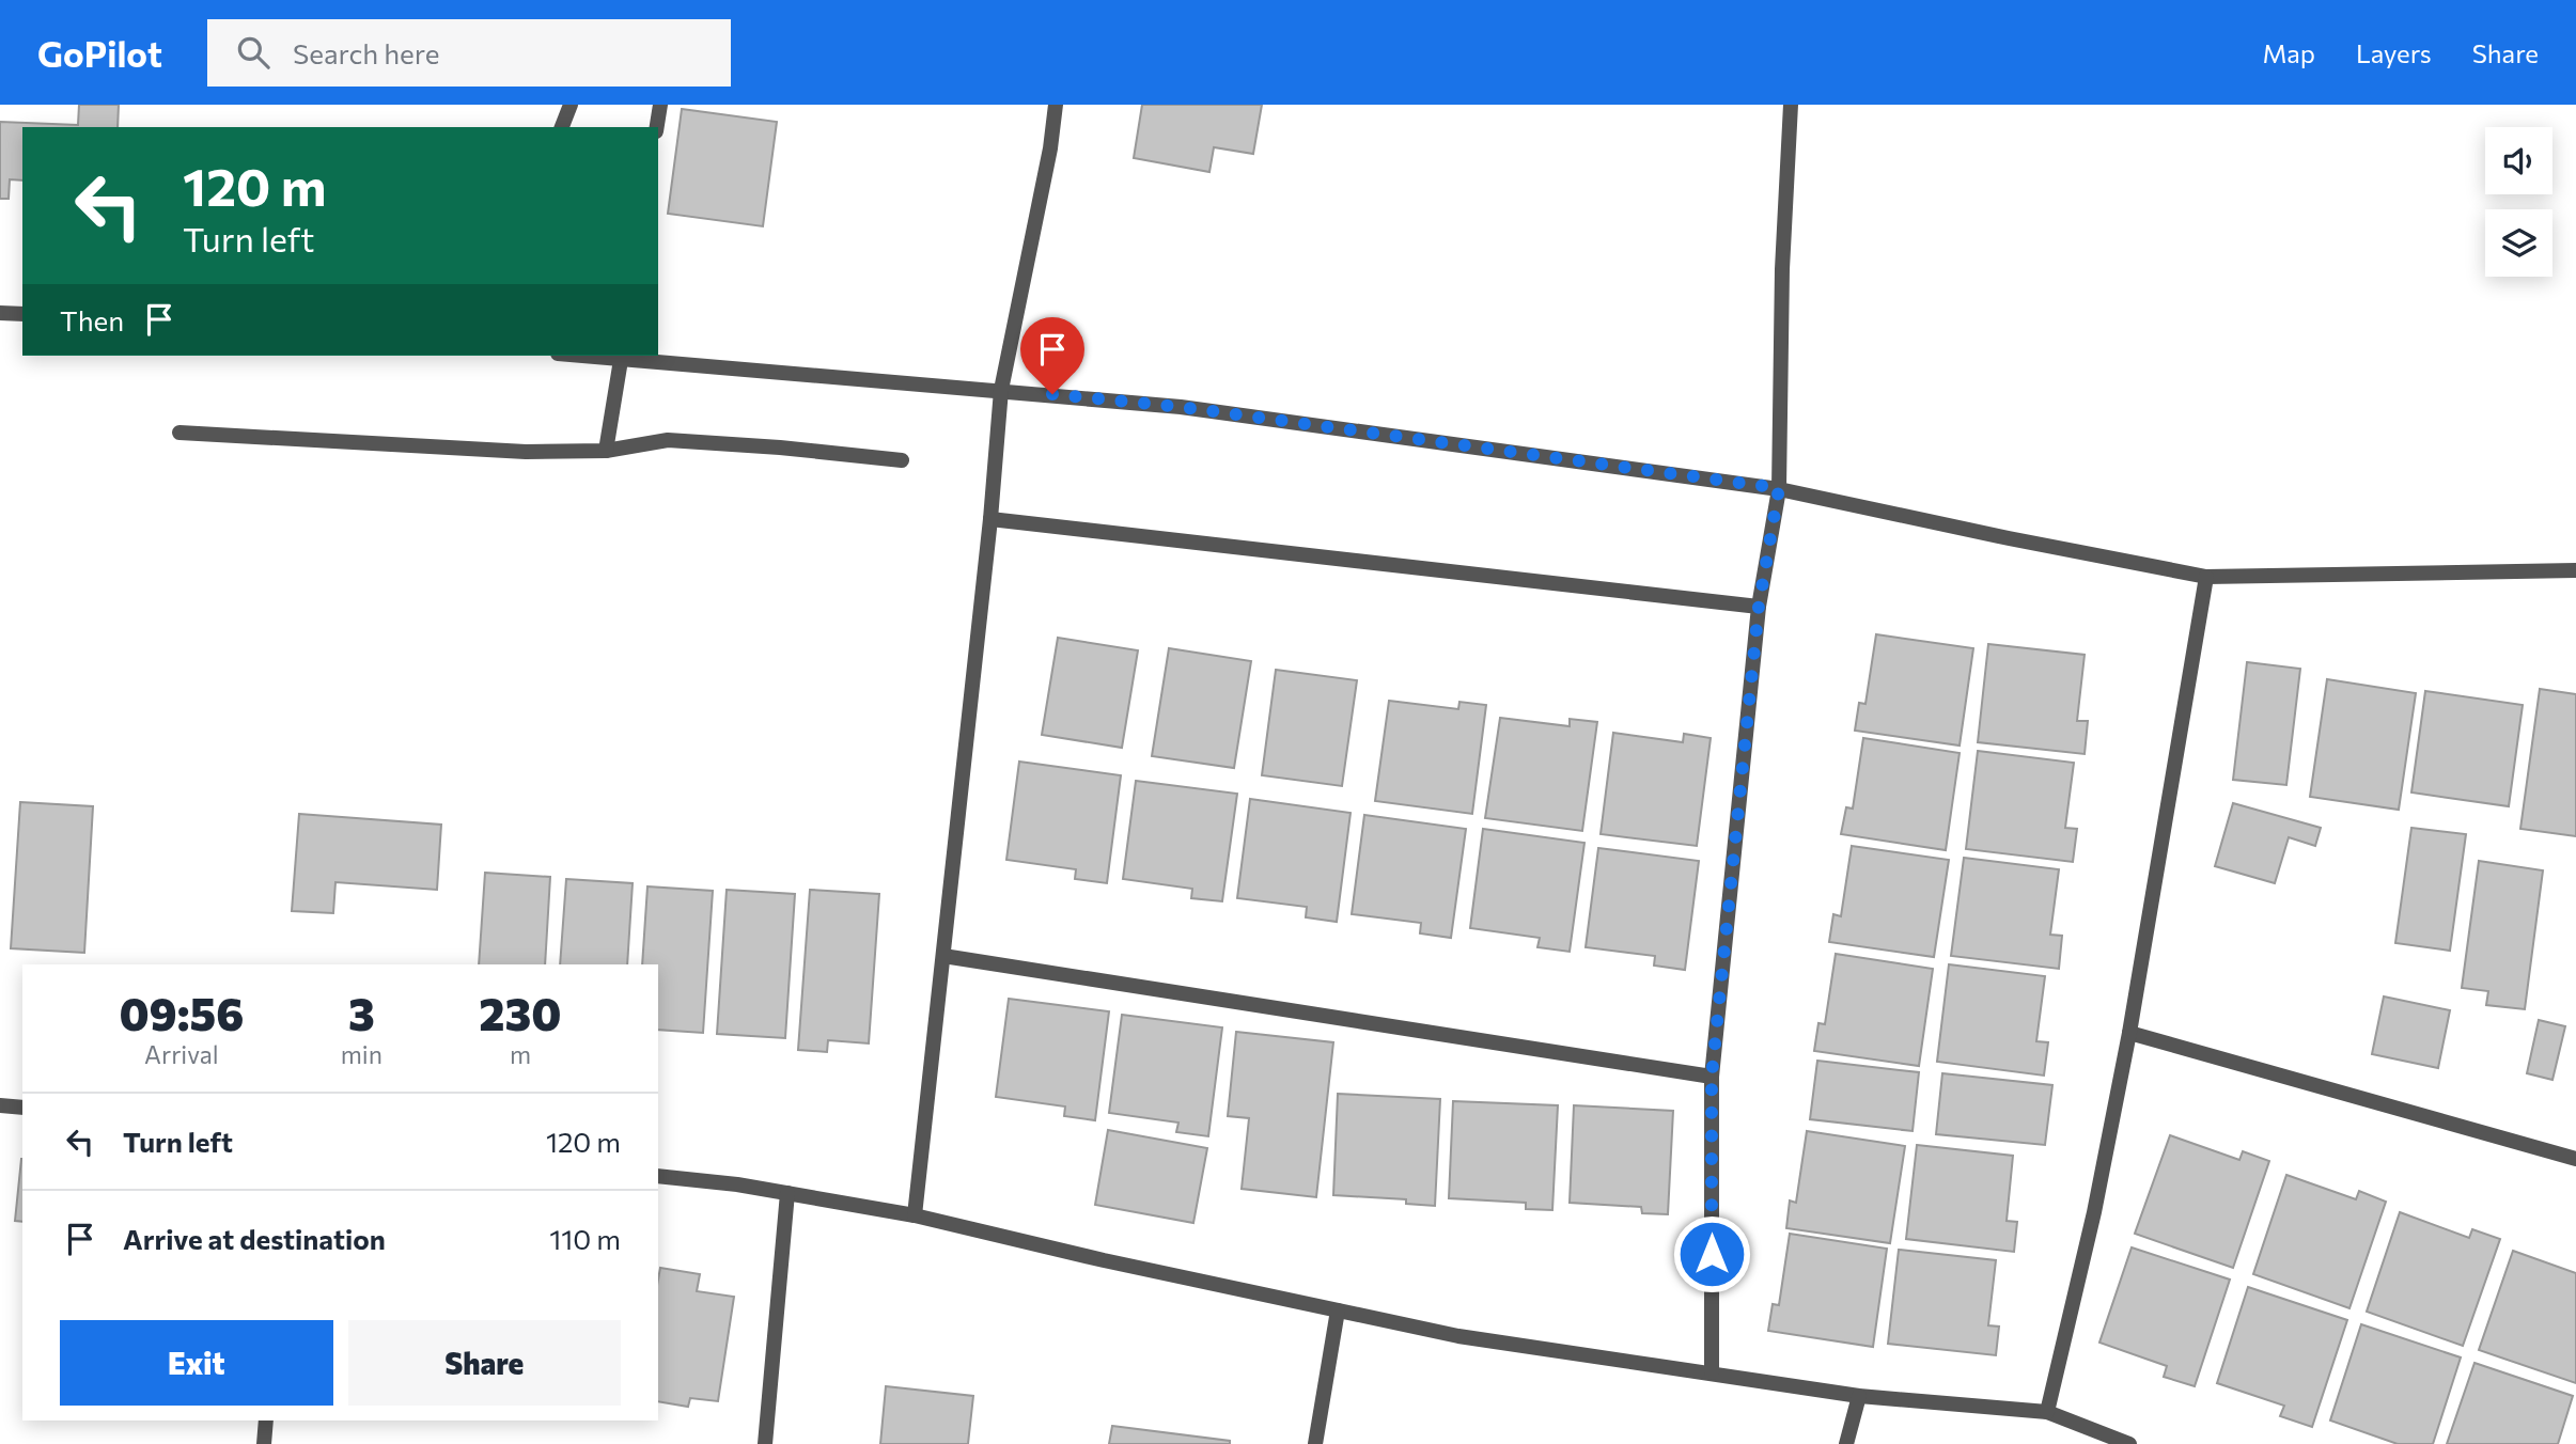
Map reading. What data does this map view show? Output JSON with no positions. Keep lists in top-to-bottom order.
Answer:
{
  "page": {
    "header": "GoPilot",
    "search": "Search here",
    "nav": ["Map", "Layers", "Share"],
    "turn": ["120 m", "Turn left"],
    "then": "Then",
    "eta": [
      "09:56",
      "Arrival",
      "3",
      "min",
      "230",
      "m"
    ],
    "list": [
      {
        "name": "Turn left",
        "value": "120 m"
      },
      {
        "name": "Arrive at destination",
        "value": "110 m"
      }
    ],
    "buttons": ["Exit", "Share"]
  }
}
